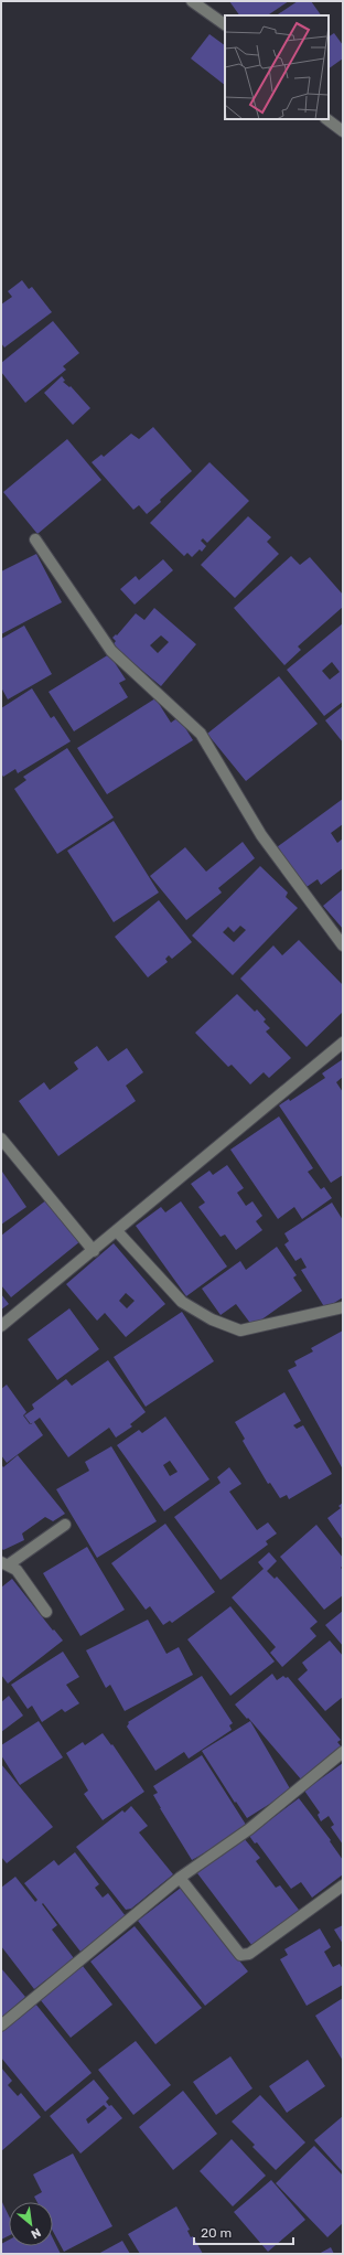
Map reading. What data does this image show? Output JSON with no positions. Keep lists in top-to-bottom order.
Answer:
{
  "scale_bar": "20 m",
  "north": "bottom right"
}
